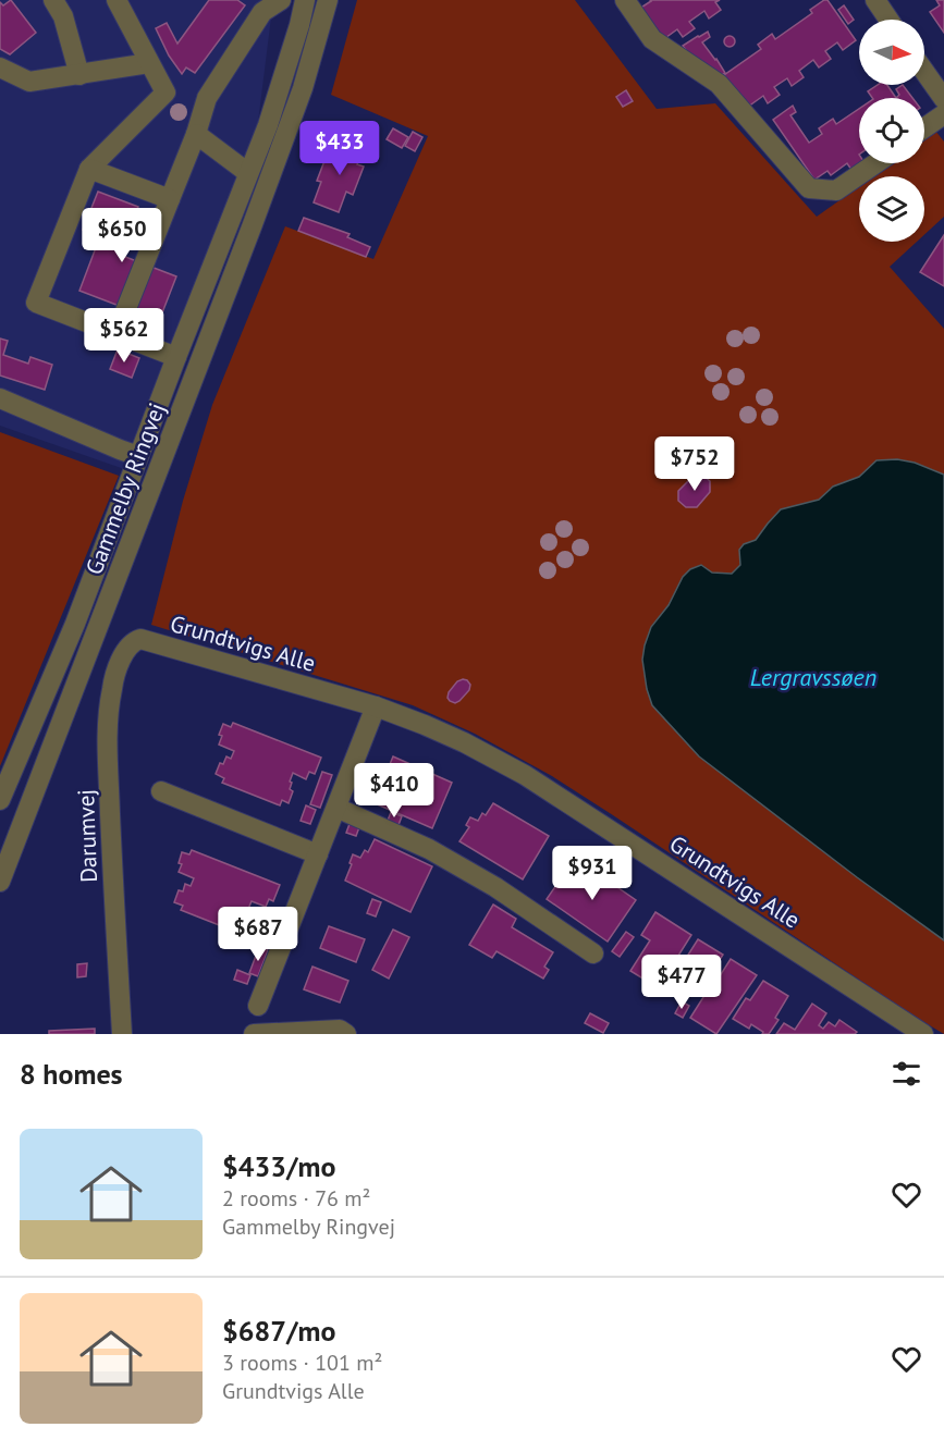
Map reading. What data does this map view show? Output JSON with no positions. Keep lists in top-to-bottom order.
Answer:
{
  "streets": {
    "street": ["Gammelby Ringvej", "Grundtvigs Alle", "Darumvej"]
  },
  "crossings": [
    ["Grundtvigs Alle", "Darumvej"]
  ],
  "water": ["Lergravssøen"],
  "north": "right",
  "page": {
    "price": [
      "$433",
      "$650",
      "$562",
      "$752",
      "$410",
      "$931",
      "$687",
      "$477"
    ],
    "heading": "8 homes",
    "list": [
      {
        "name": "$433/mo",
        "note": "2 rooms · 76 m² · Gammelby Ringvej"
      },
      {
        "name": "$687/mo",
        "note": "3 rooms · 101 m² · Grundtvigs Alle"
      }
    ]
  }
}
